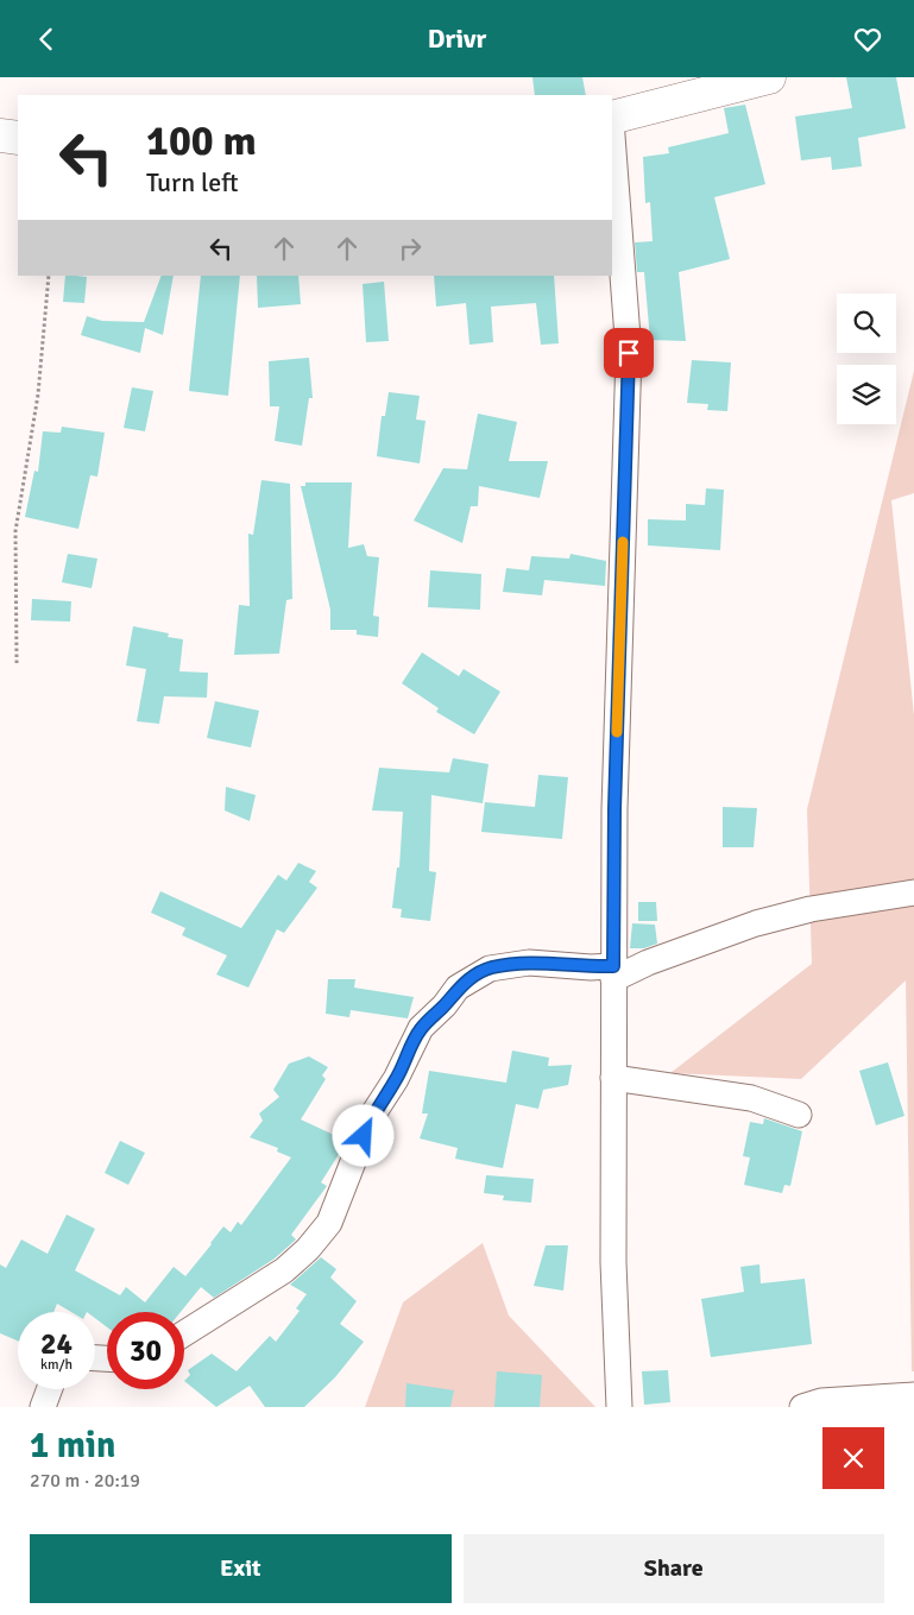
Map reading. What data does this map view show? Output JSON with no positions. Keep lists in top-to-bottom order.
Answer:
{
  "page": {
    "header": "Drivr",
    "turn": ["100 m", "Turn left"],
    "speed": "24 km/h",
    "limit": "30",
    "heading": ["1 min", "270 m · 20:19"],
    "buttons": ["Exit", "Share"]
  }
}
